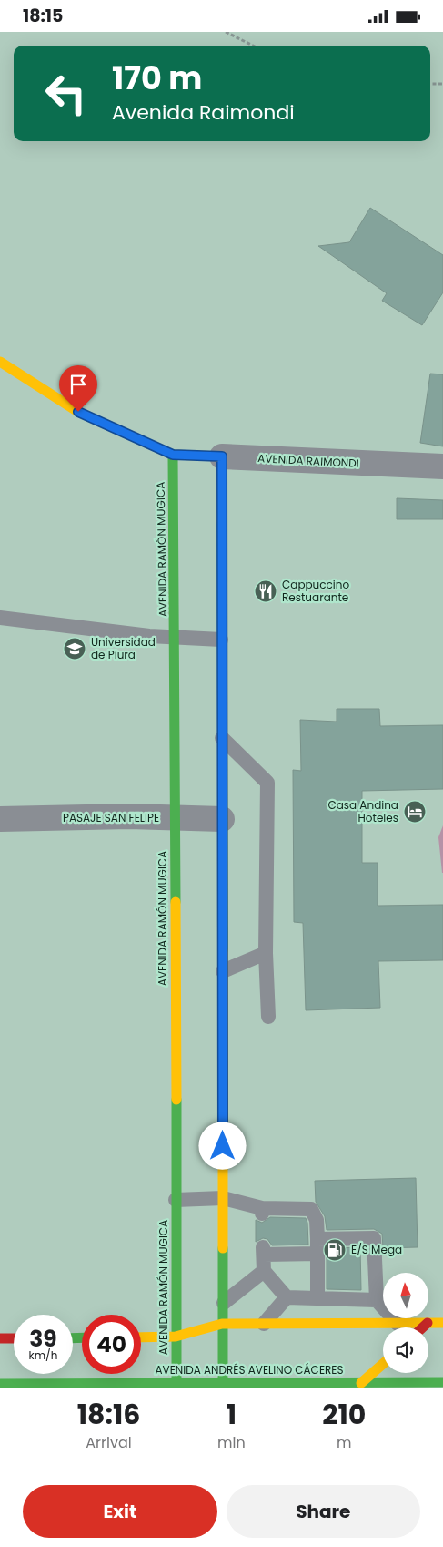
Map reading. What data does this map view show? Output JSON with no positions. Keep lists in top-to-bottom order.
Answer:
{
  "streets": {
    "main road": ["AVENIDA RAIMONDI", "AVENIDA RAMÓN MUGICA", "AVENIDA ANDRÉS AVELINO CÁCERES"],
    "street": ["PASAJE SAN FELIPE"]
  },
  "crossings": [
    ["AVENIDA RAIMONDI", "AVENIDA RAMÓN MUGICA"],
    ["AVENIDA RAMÓN MUGICA", "PASAJE SAN FELIPE"],
    ["AVENIDA RAMÓN MUGICA", "AVENIDA ANDRÉS AVELINO CÁCERES"]
  ],
  "places": {
    "restaurant": ["Cappuccino Restuarante"],
    "school or university": ["Universidad de Piura"],
    "hotel": ["Casa Andina Hoteles"],
    "fuel station": ["E/S Mega"]
  },
  "north": "top",
  "page": {
    "status": "18:15",
    "turn": ["170 m", "Avenida Raimondi"],
    "speed": "39 km/h",
    "limit": "40",
    "eta": [
      "18:16",
      "Arrival",
      "1",
      "min",
      "210",
      "m"
    ],
    "buttons": ["Exit", "Share"]
  }
}
